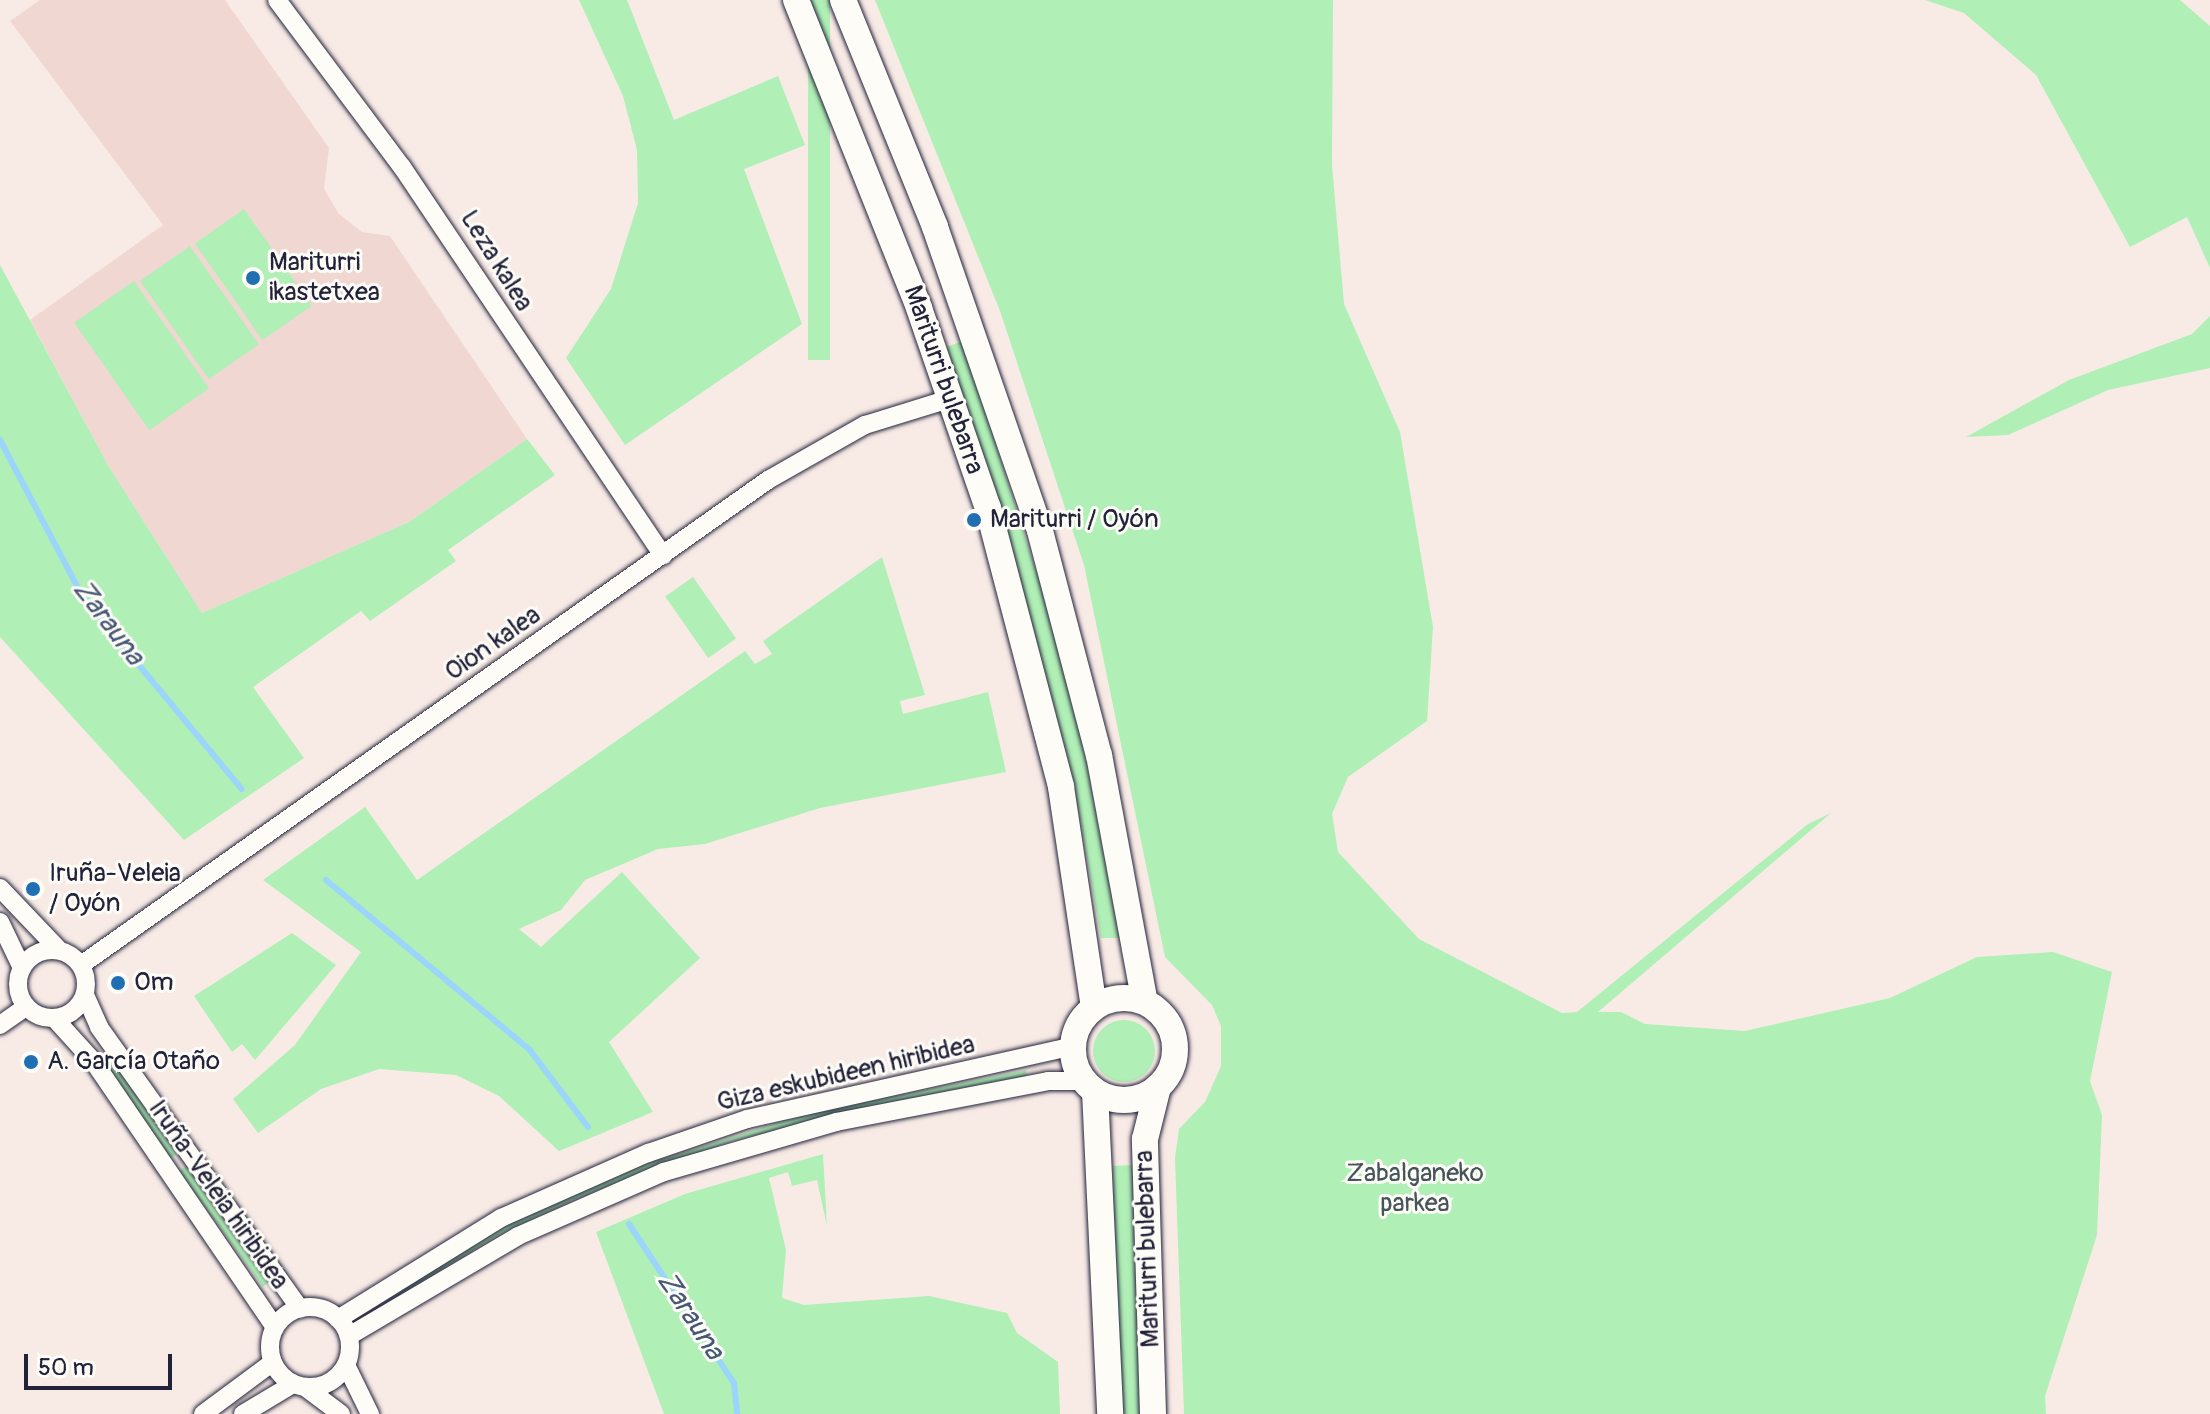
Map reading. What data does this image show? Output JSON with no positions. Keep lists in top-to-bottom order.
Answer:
{
  "streets": {
    "main road": ["Mariturri bulebarra"],
    "street": [
      "Leza kalea",
      "Oion kalea",
      "Giza eskubideen hiribidea",
      "Iruña-Veleia hiribidea"
    ]
  },
  "crossings": [
    ["Leza kalea", "Oion kalea"],
    ["Mariturri bulebarra", "Oion kalea"],
    ["Mariturri bulebarra", "Giza eskubideen hiribidea"],
    ["Oion kalea", "Iruña-Veleia hiribidea"],
    ["Giza eskubideen hiribidea", "Iruña-Veleia hiribidea"]
  ],
  "water": ["Zarauna"],
  "parks": ["Zabalganeko parkea"],
  "places": [
    "Mariturri ikastetxea",
    "Mariturri / Oyón",
    "Iruña-Veleia / Oyón",
    "Om",
    "A. García Otaño"
  ],
  "scale_bar": "50 m"
}
